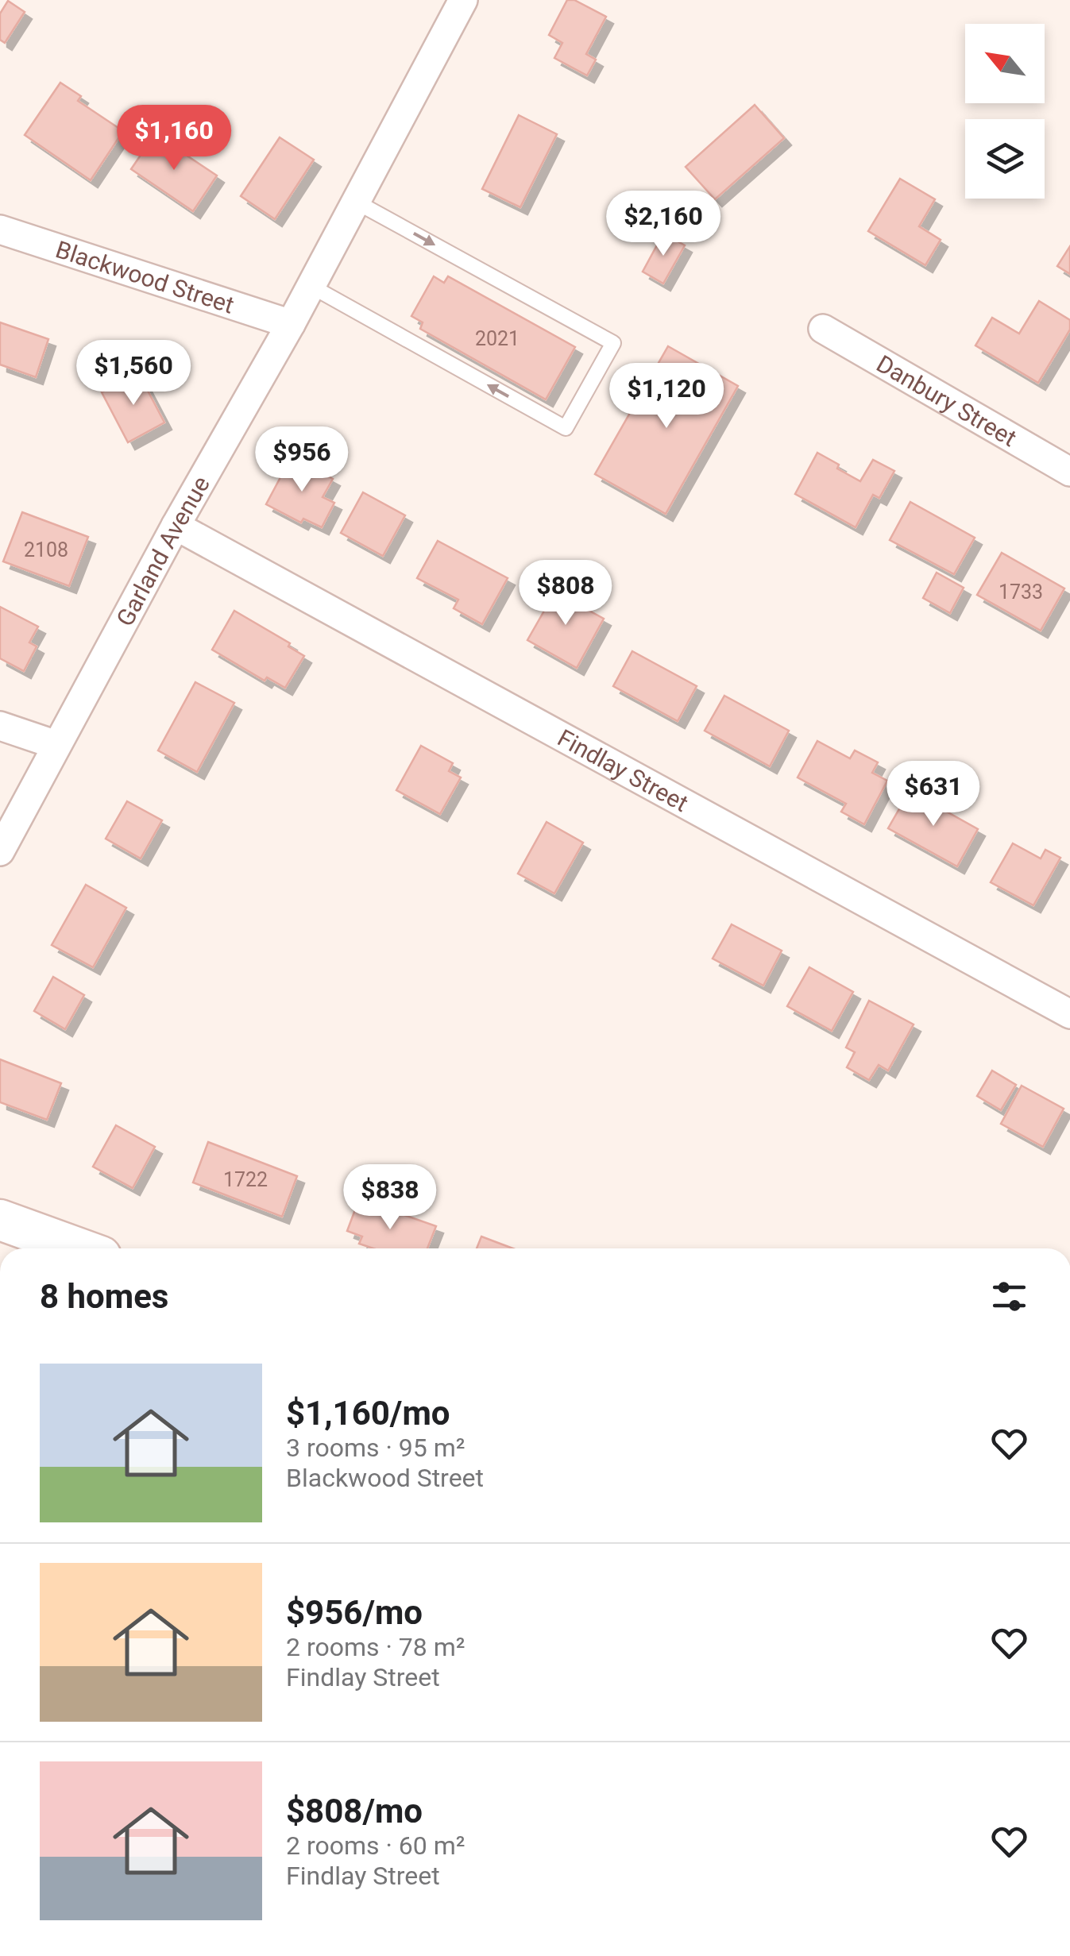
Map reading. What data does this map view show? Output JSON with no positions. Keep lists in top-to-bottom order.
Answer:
{
  "streets": {
    "street": [
      "Blackwood Street",
      "Danbury Street",
      "Garland Avenue",
      "Findlay Street"
    ]
  },
  "crossings": [
    ["Blackwood Street", "Garland Avenue"],
    ["Garland Avenue", "Findlay Street"]
  ],
  "house_numbers": [
    "2021",
    "2108",
    "1733",
    "1722"
  ],
  "north": "top left",
  "page": {
    "price": [
      "$1,160",
      "$2,160",
      "$1,560",
      "$1,120",
      "$956",
      "$808",
      "$631",
      "$838"
    ],
    "heading": "8 homes",
    "list": [
      {
        "name": "$1,160/mo",
        "note": "3 rooms · 95 m² · Blackwood Street"
      },
      {
        "name": "$956/mo",
        "note": "2 rooms · 78 m² · Findlay Street"
      },
      {
        "name": "$808/mo",
        "note": "2 rooms · 60 m² · Findlay Street"
      }
    ]
  }
}
